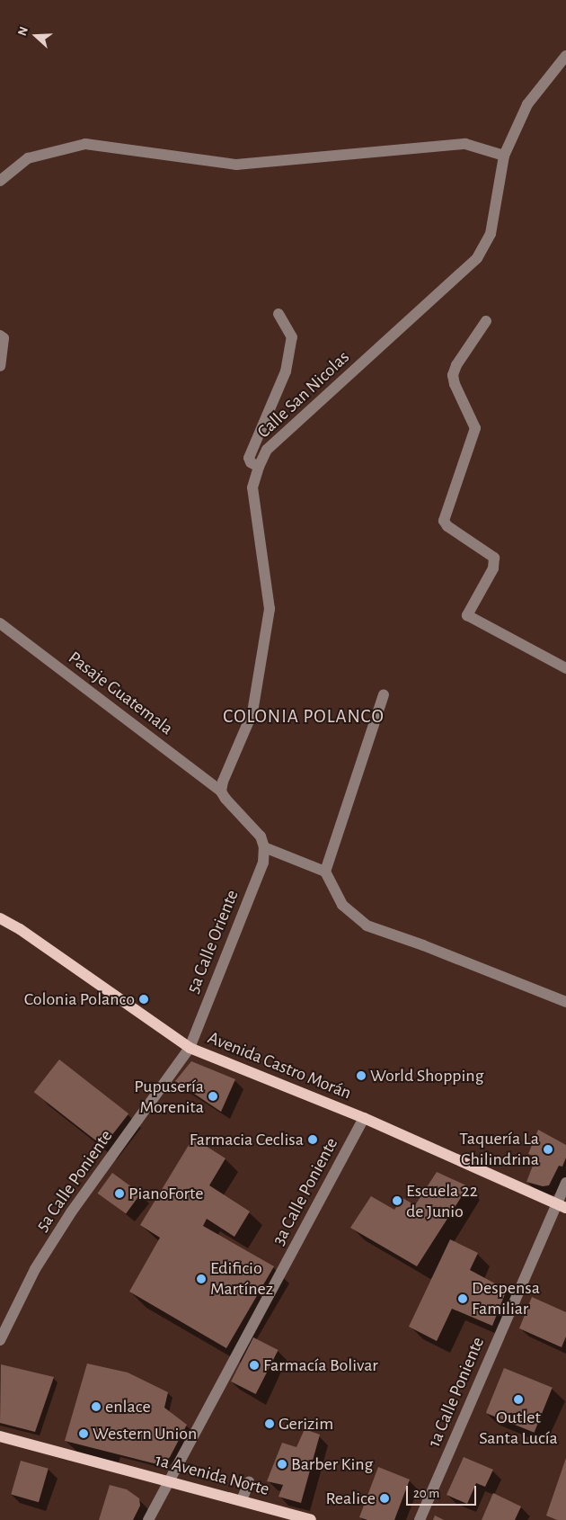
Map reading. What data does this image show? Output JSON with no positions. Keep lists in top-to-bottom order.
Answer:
{
  "streets": {
    "main road": ["Avenida Castro Morán", "1a Avenida Norte"],
    "street": [
      "Calle San Nicolas",
      "Pasaje Guatemala",
      "5a Calle Oriente",
      "5a Calle Poniente",
      "3a Calle Poniente",
      "1a Calle Poniente"
    ]
  },
  "crossings": [
    ["Calle San Nicolas", "Pasaje Guatemala"],
    ["5a Calle Oriente", "Avenida Castro Morán"],
    ["5a Calle Oriente", "5a Calle Poniente"],
    ["Avenida Castro Morán", "5a Calle Poniente"],
    ["Avenida Castro Morán", "3a Calle Poniente"],
    ["Avenida Castro Morán", "1a Calle Poniente"],
    ["3a Calle Poniente", "1a Avenida Norte"]
  ],
  "districts": ["COLONIA POLANCO"],
  "places": [
    "Colonia Polanco",
    "World Shopping",
    "Pupusería Morenita",
    "Farmacia Ceclisa",
    "Taquería La Chilindrina",
    "PianoForte",
    "Escuela 22 de Junio",
    "Edificio Martínez",
    "Despensa Familiar",
    "Farmacía Bolivar",
    "Outlet Santa Lucía",
    "enlace",
    "Gerizim",
    "Western Union",
    "Barber King",
    "Realice"
  ],
  "scale_bar": "20 m",
  "north": "left"
}
